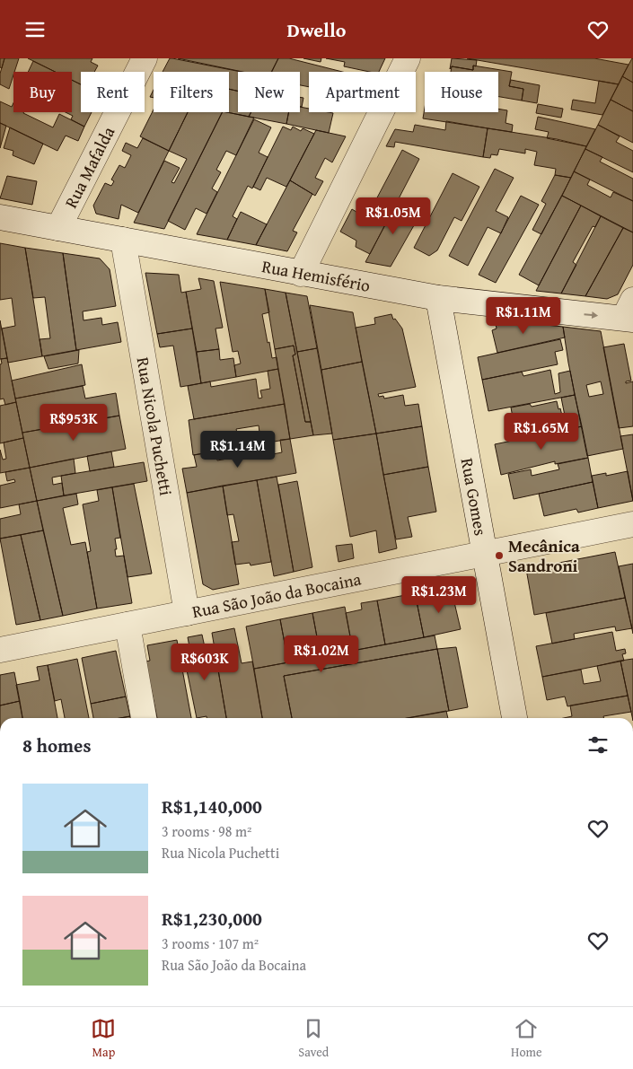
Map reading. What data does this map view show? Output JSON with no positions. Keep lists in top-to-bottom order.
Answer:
{
  "streets": {
    "street": [
      "Rua Mafalda",
      "Rua Hemisfério",
      "Rua Nicola Puchetti",
      "Rua Gomes",
      "Rua São João da Bocaina"
    ]
  },
  "crossings": [
    ["Rua Mafalda", "Rua Hemisfério"],
    ["Rua Hemisfério", "Rua Nicola Puchetti"],
    ["Rua Hemisfério", "Rua Gomes"],
    ["Rua Nicola Puchetti", "Rua São João da Bocaina"],
    ["Rua Gomes", "Rua São João da Bocaina"]
  ],
  "places": ["Mecânica Sandroni"],
  "page": {
    "header": "Dwello",
    "chip": [
      "Buy",
      "Rent",
      "Filters",
      "New",
      "Apartment",
      "House"
    ],
    "price": [
      "R$1.05M",
      "R$1.11M",
      "R$953K",
      "R$1.65M",
      "R$1.14M",
      "R$1.23M",
      "R$1.02M",
      "R$603K"
    ],
    "heading": "8 homes",
    "list": [
      {
        "name": "R$1,140,000",
        "note": "3 rooms · 98 m² · Rua Nicola Puchetti"
      },
      {
        "name": "R$1,230,000",
        "note": "3 rooms · 107 m² · Rua São João da Bocaina"
      }
    ],
    "tabs": ["Map", "Saved", "Home"]
  }
}
